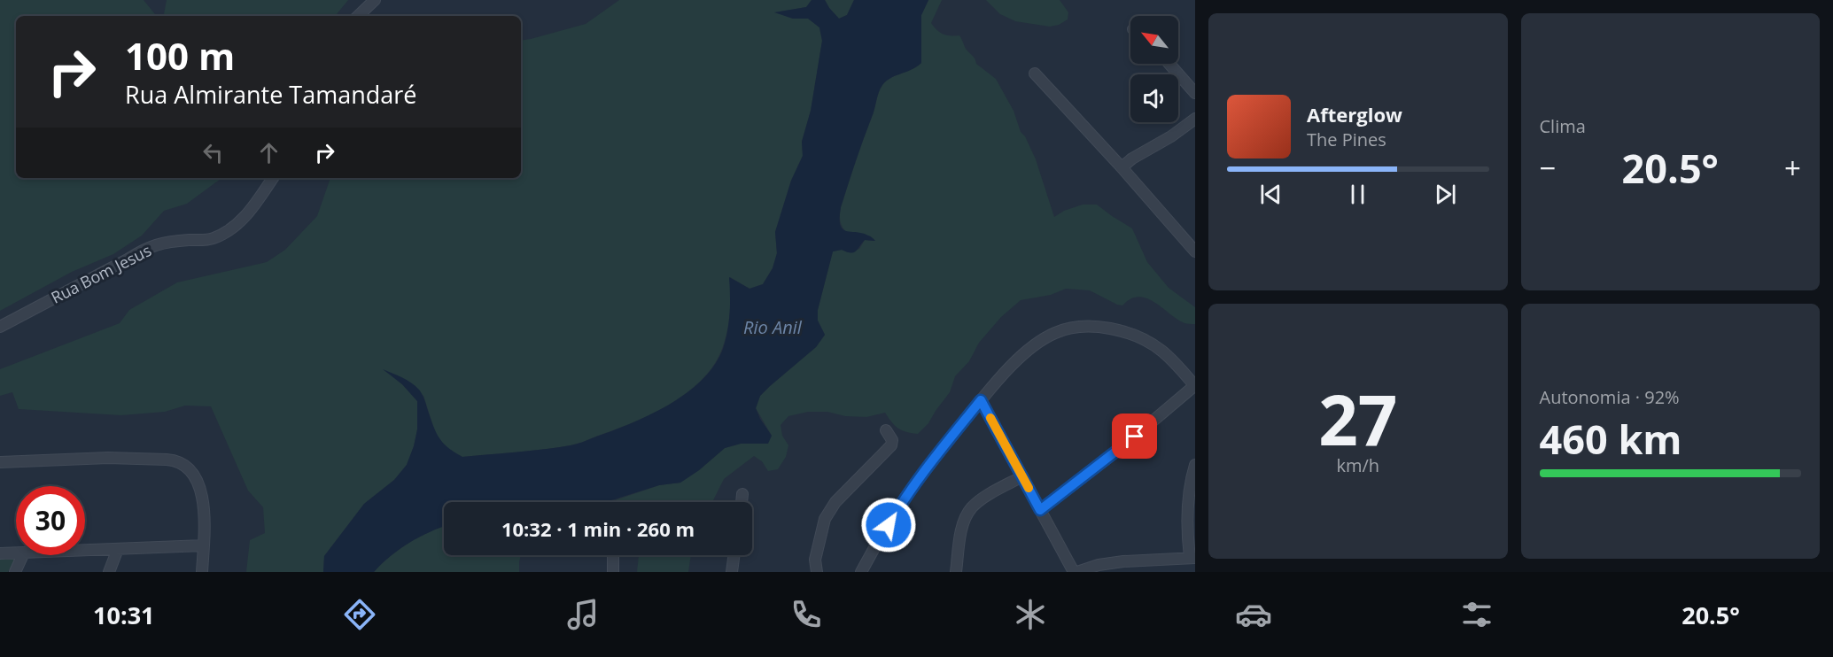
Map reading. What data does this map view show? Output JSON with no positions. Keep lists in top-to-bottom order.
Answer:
{
  "streets": {
    "street": ["Rua Bom Jesus"]
  },
  "water": ["Rio Anil"],
  "north": "top left",
  "page": {
    "tile": [
      "Clima",
      ["27", "km/h"],
      ["Autonomia · 92%", "460 km"]
    ],
    "turn": ["100 m", "Rua Almirante Tamandaré"],
    "song": ["Afterglow", "The Pines"],
    "heat": ["−", "20.5°", "+"],
    "limit": "30",
    "trip": "10:32 · 1 min · 260 m",
    "tabs": ["10:31", "20.5°"]
  }
}
